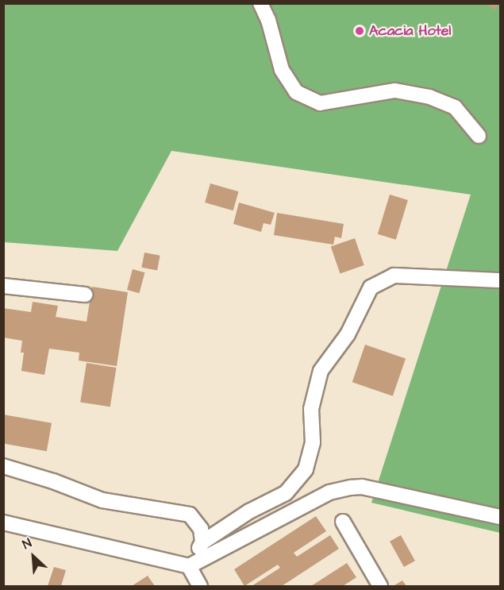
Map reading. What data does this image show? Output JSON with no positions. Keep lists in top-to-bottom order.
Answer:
{
  "places": ["Acacia Hotel"],
  "north": "top left"
}
